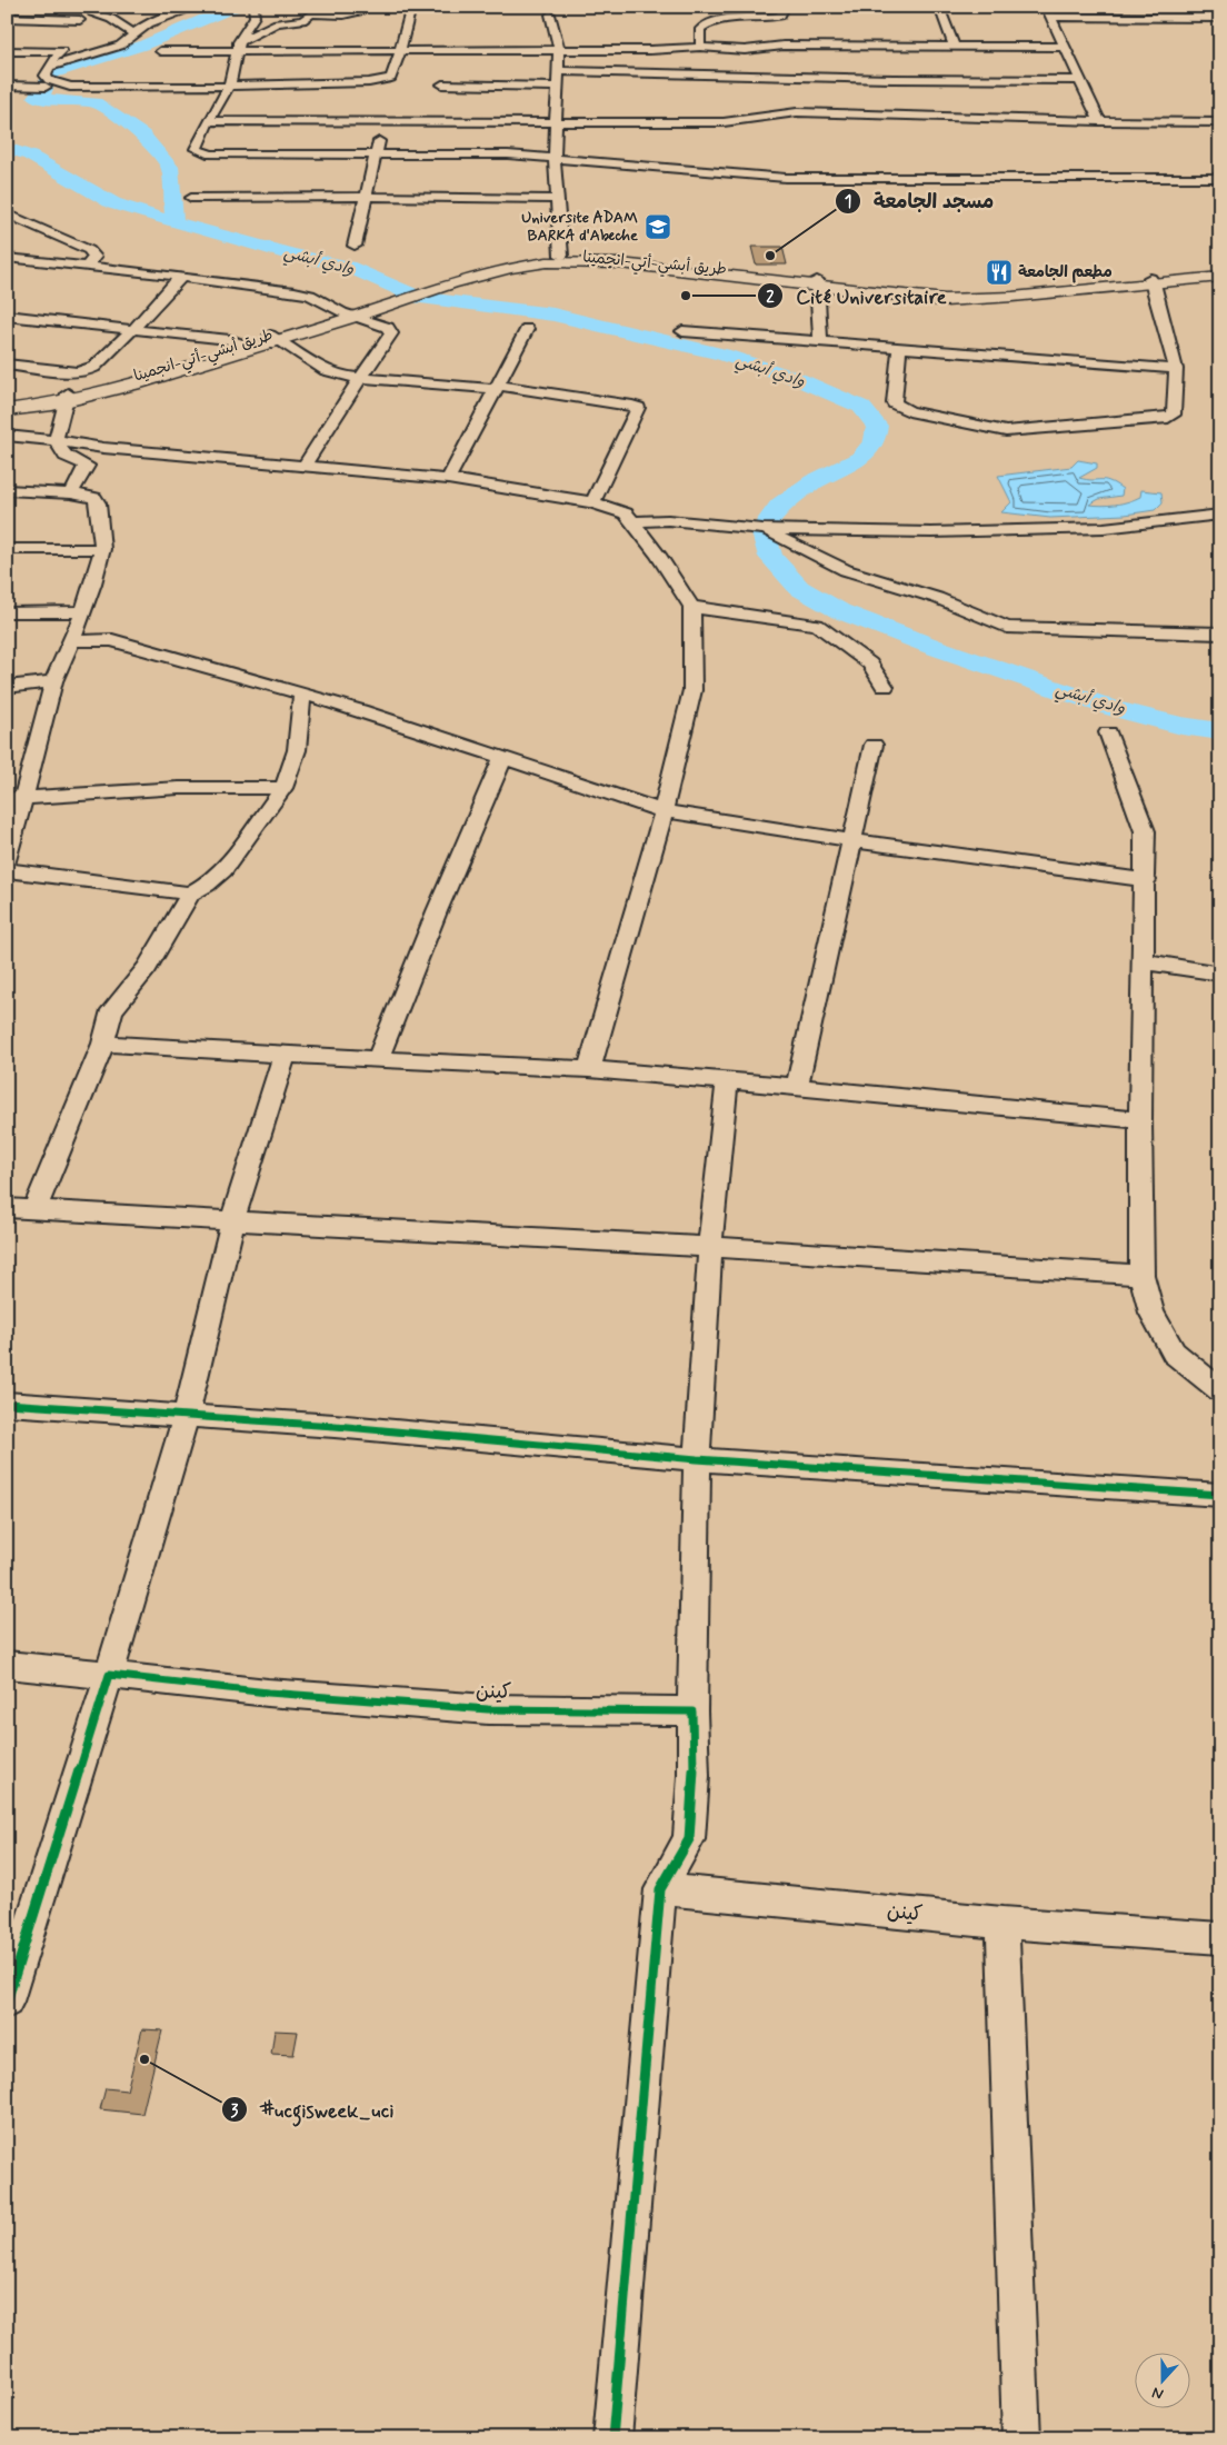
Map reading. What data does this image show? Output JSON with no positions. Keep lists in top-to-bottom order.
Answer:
{
  "streets": {
    "highway": ["طريق أبشي-أتي-انجمينا"],
    "street": ["كينن"]
  },
  "water": ["وادي أبشي"],
  "places": {
    "school or university": ["Universite ADAM BARKA d'Abeche"],
    "other": ["مسجد الجامعة", "Cité Universitaire", "#ucgisweek_uci"],
    "restaurant": ["مطعم الجامعة"]
  },
  "north": "bottom"
}
